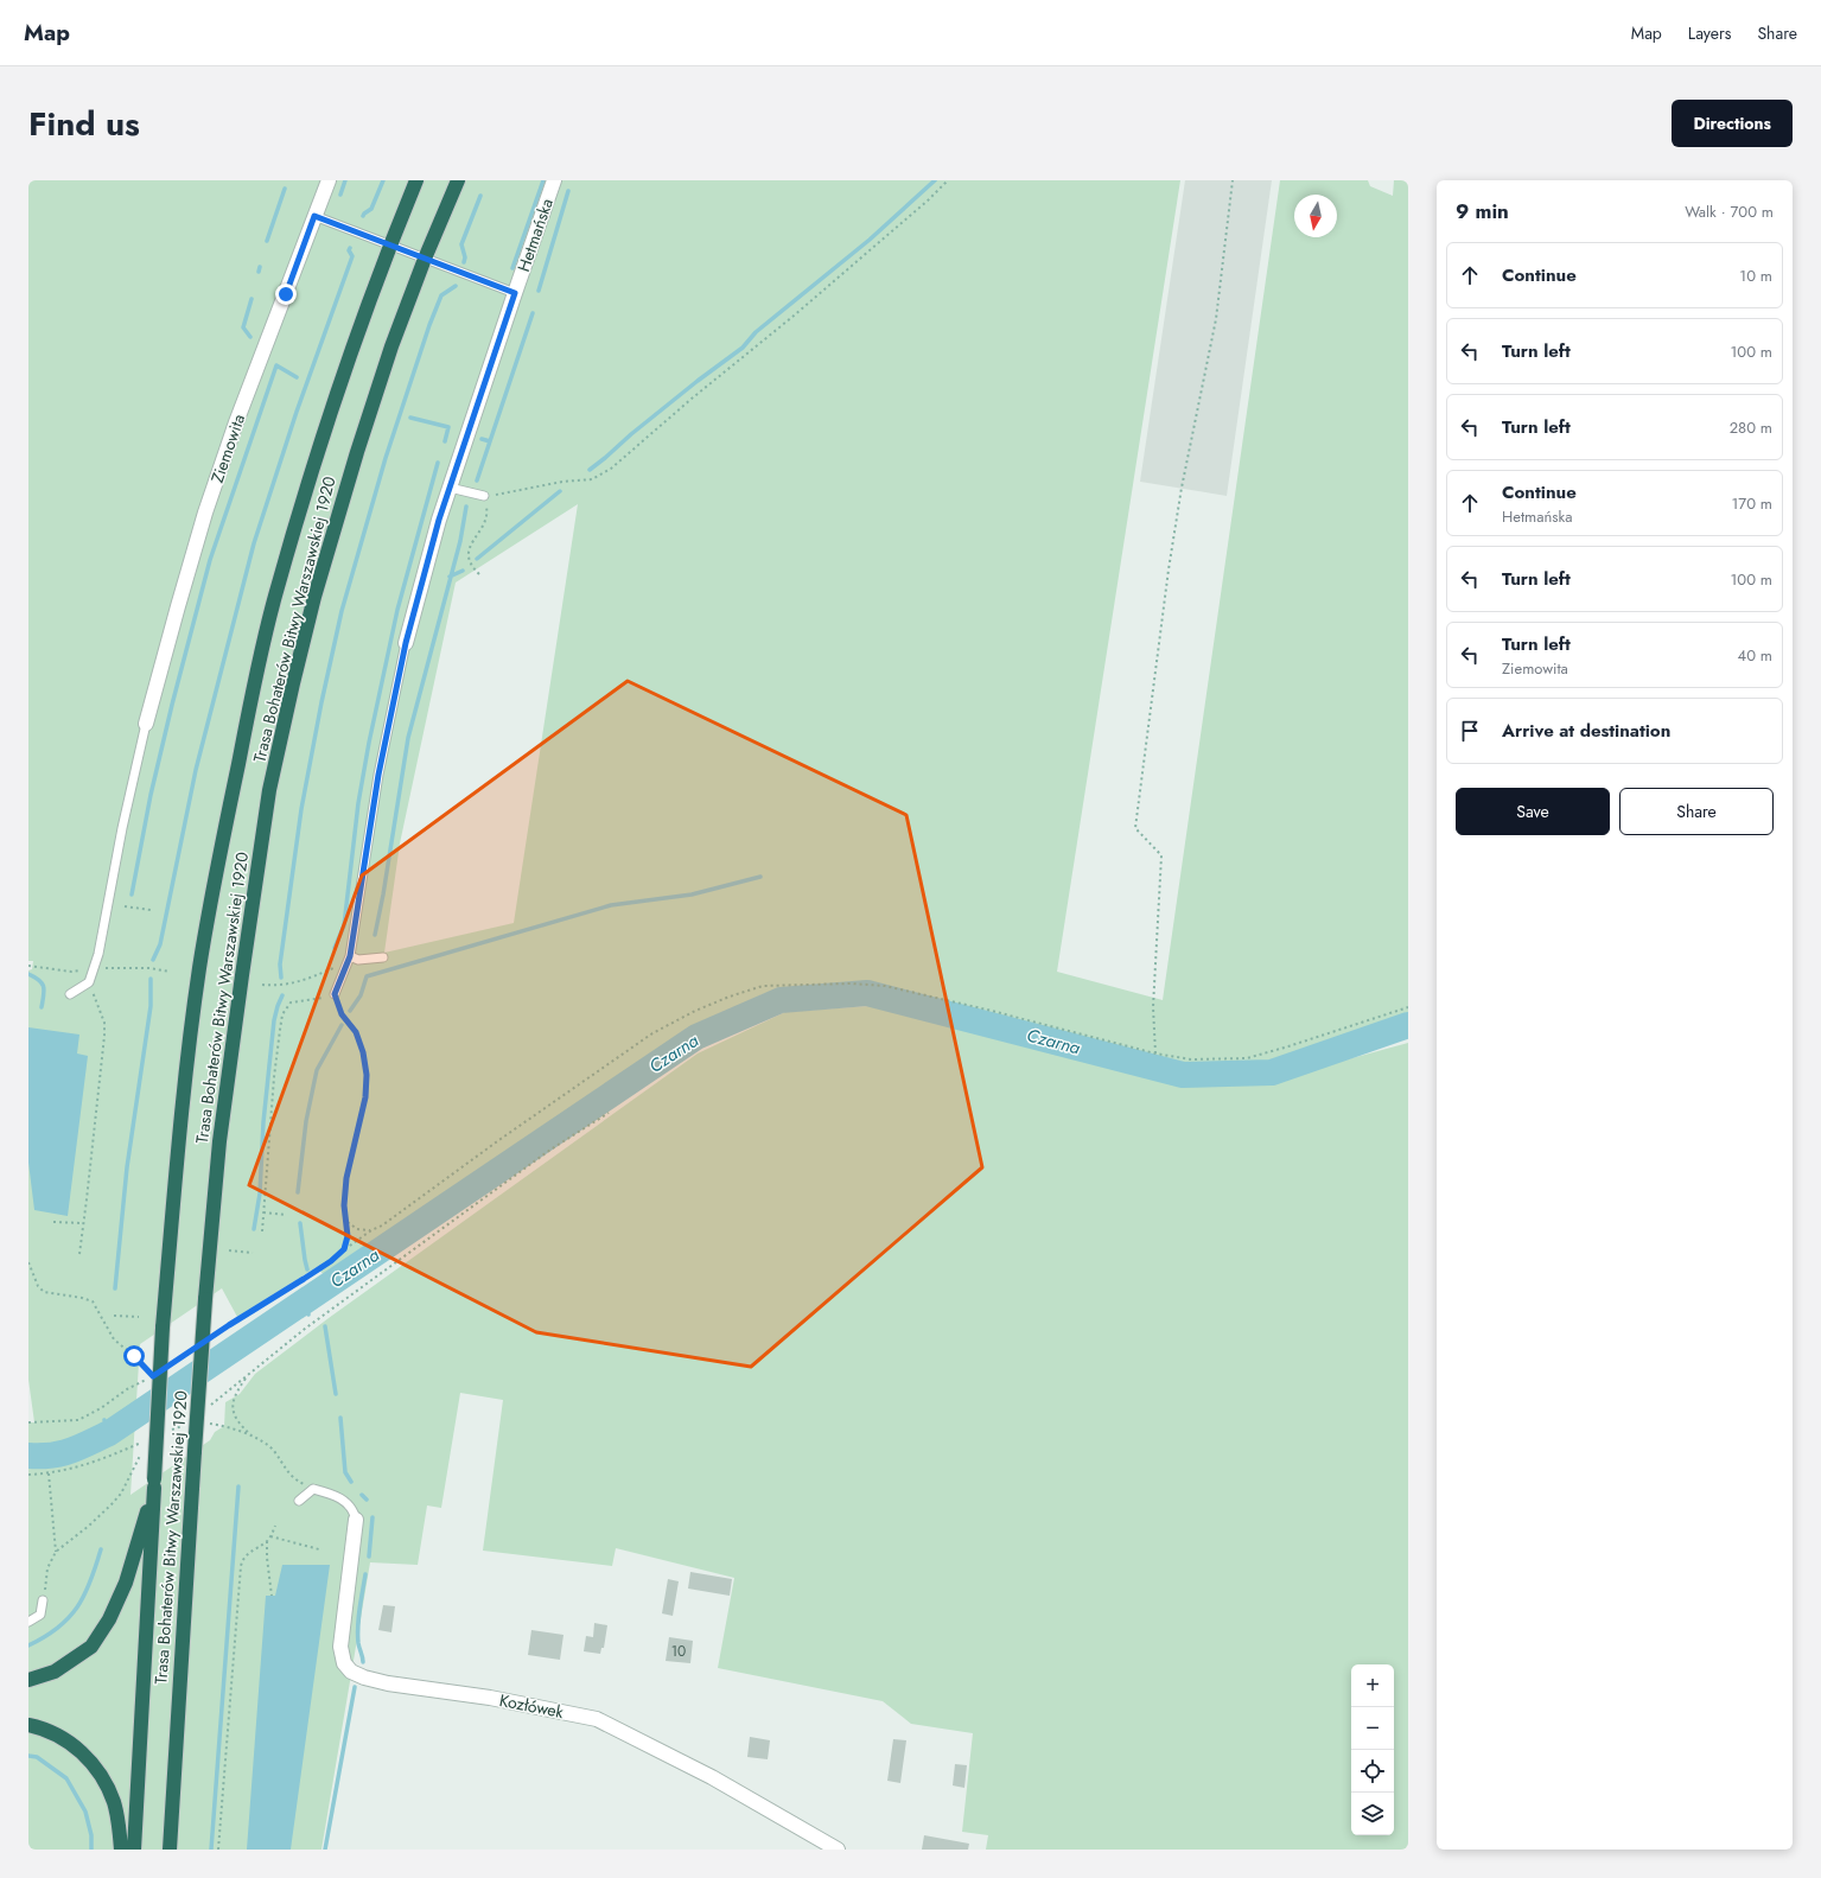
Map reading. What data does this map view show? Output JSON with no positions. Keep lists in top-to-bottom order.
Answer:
{
  "streets": {
    "highway": ["Trasa Bohaterów Bitwy Warszawskiej 1920"],
    "street": ["Hetmańska", "Ziemowita", "Kozłówek"]
  },
  "water": ["Czarna"],
  "house_numbers": ["10"],
  "north": "bottom",
  "page": {
    "header": "Map",
    "nav": ["Map", "Layers", "Share"],
    "title": "Find us",
    "buttons": [
      "Directions",
      ["Save", "Share"]
    ],
    "heading": ["9 min", "Walk · 700 m"],
    "list": [
      ["Continue", "10 m"],
      ["Turn left", "100 m"],
      ["Turn left", "280 m"],
      ["Continue", "Hetmańska", "170 m"],
      ["Turn left", "100 m"],
      ["Turn left", "Ziemowita", "40 m"],
      "Arrive at destination"
    ],
    "map_buttons": ["+", "−"]
  }
}
